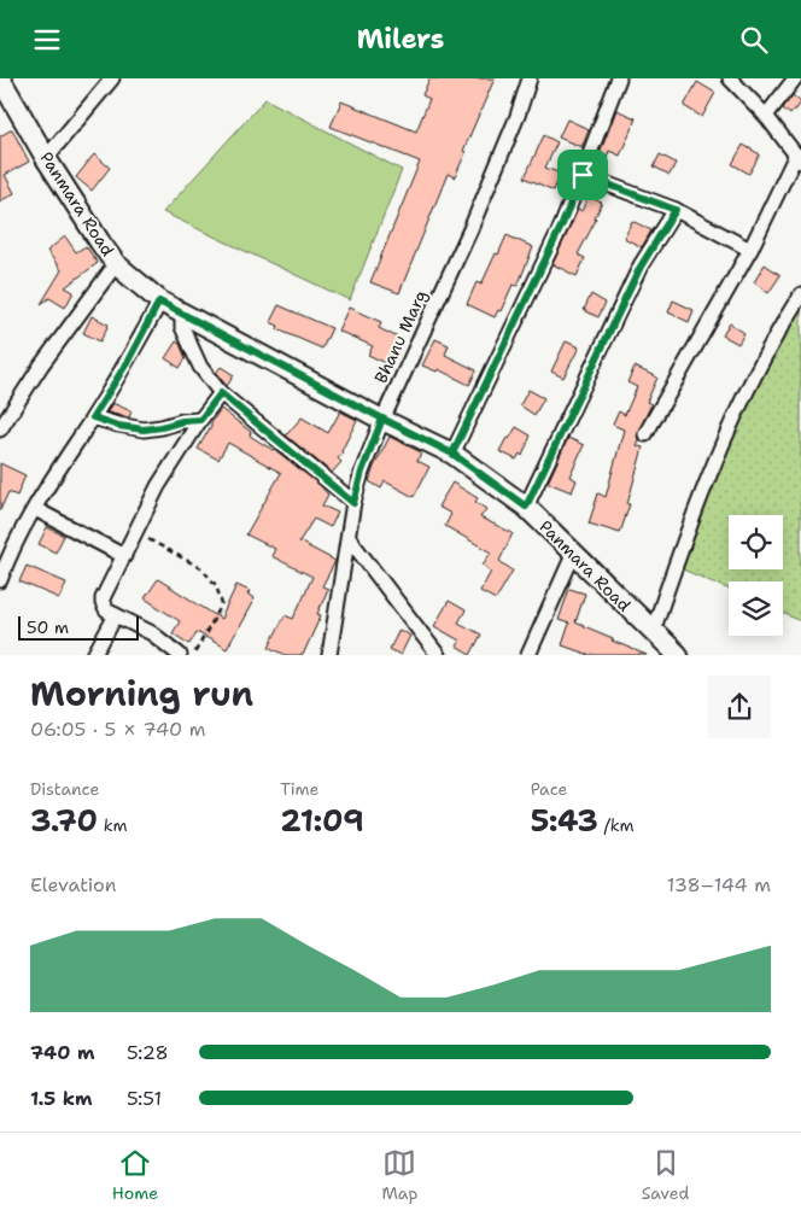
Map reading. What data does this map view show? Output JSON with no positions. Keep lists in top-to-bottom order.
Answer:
{
  "streets": {
    "street": ["Panmara Road", "Bhanu Marg"]
  },
  "crossings": [
    ["Panmara Road", "Bhanu Marg"]
  ],
  "scale_bar": "50 m",
  "page": {
    "header": "Milers",
    "scale": "50 m",
    "heading": ["Morning run", "06:05 · 5 × 740 m"],
    "stats": [
      ["Distance", "3.70 km"],
      ["Time", "21:09"],
      ["Pace", "5:43 /km"]
    ],
    "chart": ["Elevation", "138–144 m"],
    "list": [
      {
        "name": "740 m",
        "note": "5:28"
      },
      {
        "name": "1.5 km",
        "note": "5:51"
      }
    ],
    "tabs": ["Home", "Map", "Saved"]
  }
}
